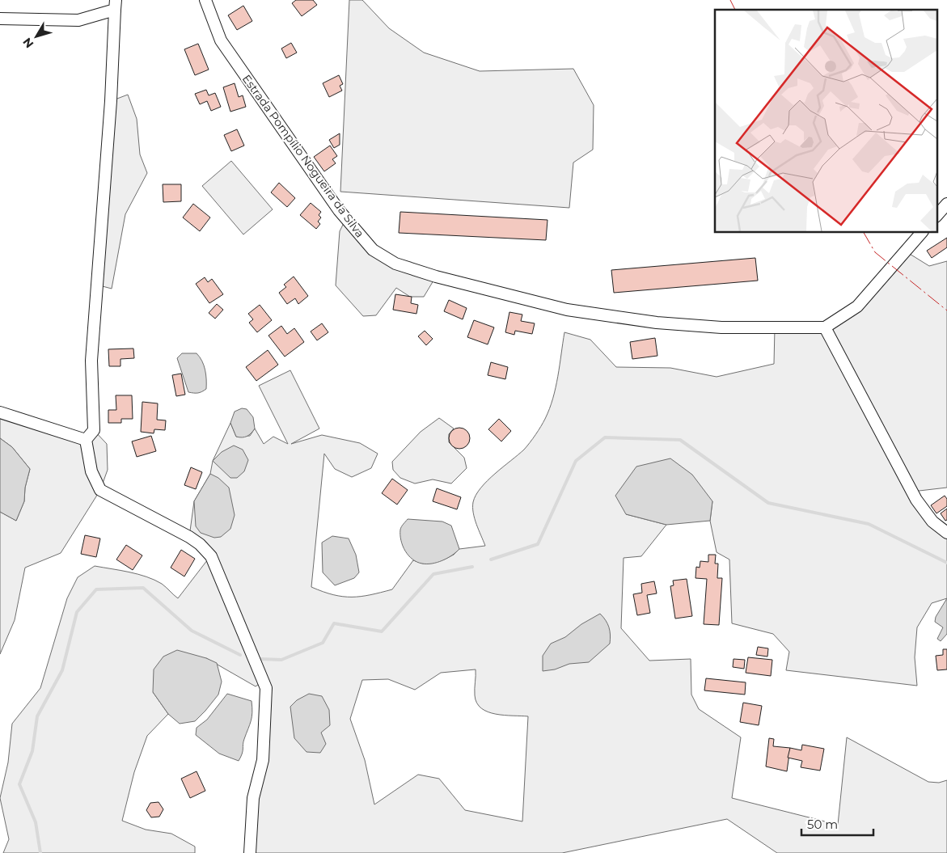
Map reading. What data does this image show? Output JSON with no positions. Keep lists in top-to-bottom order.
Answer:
{
  "streets": {
    "street": ["Estrada Pompílio Nogueira da Silva"]
  },
  "scale_bar": "50 m",
  "north": "bottom left"
}
